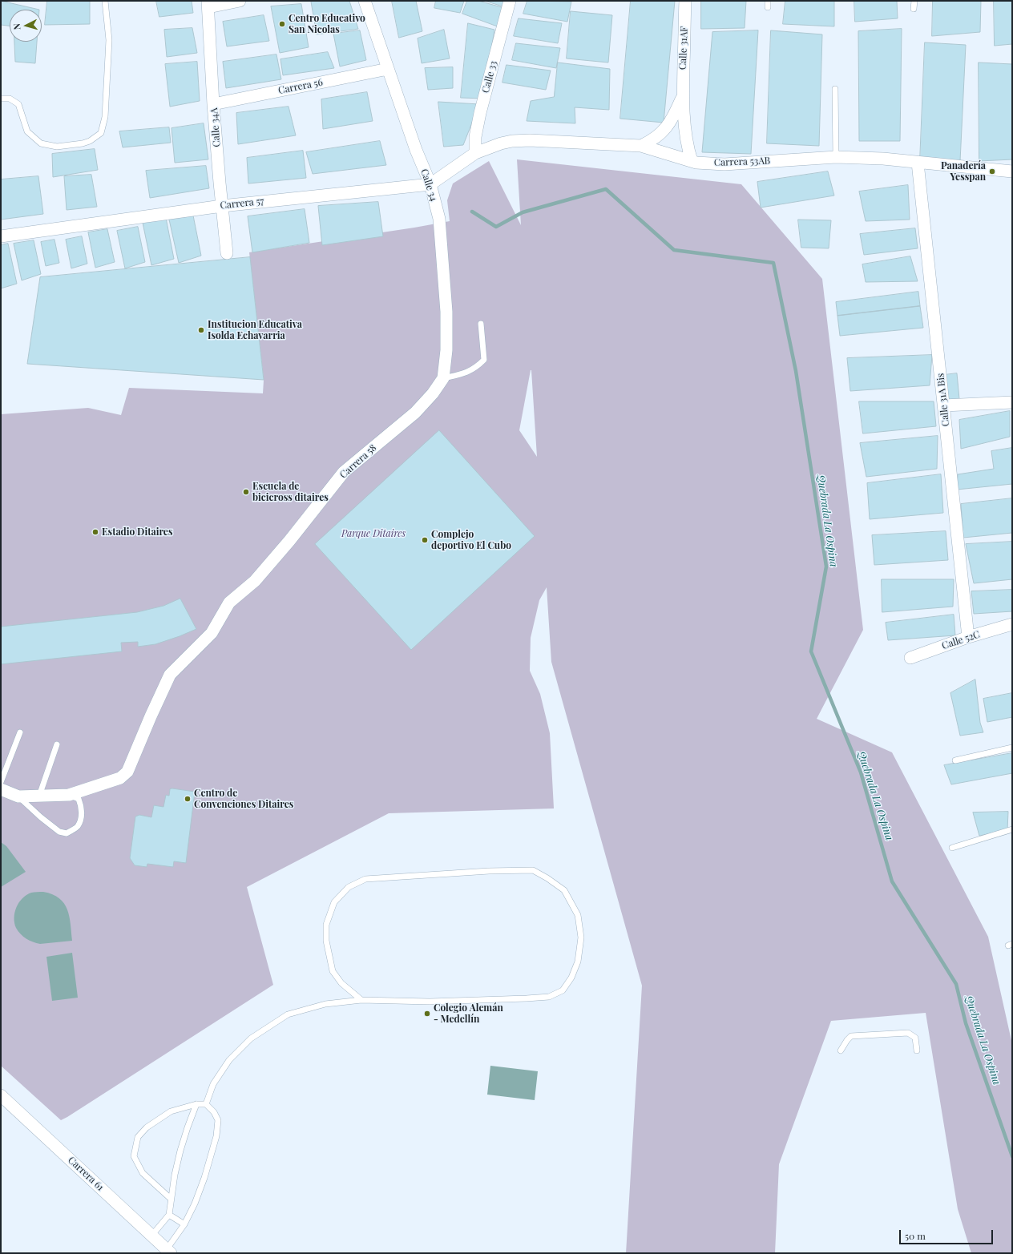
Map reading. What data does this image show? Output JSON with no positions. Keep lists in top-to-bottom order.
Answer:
{
  "streets": {
    "street": [
      "Calle 31AF",
      "Calle 33",
      "Carrera 56",
      "Calle 34A",
      "Carrera 53AB",
      "Calle 34",
      "Carrera 57",
      "Calle 31A Bis",
      "Carrera 58",
      "Calle 52C",
      "Carrera 61"
    ]
  },
  "crossings": [
    ["Calle 31AF", "Carrera 53AB"],
    ["Calle 33", "Carrera 53AB"],
    ["Calle 33", "Carrera 57"],
    ["Carrera 56", "Calle 34A"],
    ["Carrera 56", "Calle 34"],
    ["Calle 34A", "Carrera 57"],
    ["Carrera 53AB", "Carrera 57"],
    ["Carrera 53AB", "Calle 31A Bis"],
    ["Calle 34", "Carrera 57"],
    ["Calle 34", "Carrera 58"],
    ["Calle 31A Bis", "Calle 52C"]
  ],
  "water": ["Quebrada La Ospina"],
  "parks": ["Parque Ditaires"],
  "places": [
    "Centro Educativo San Nicolas",
    "Panadería Yesspan",
    "Institucion Educativa Isolda Echavarria",
    "Escuela de bicicross ditaires",
    "Estadio Ditaires",
    "Complejo deportivo El Cubo",
    "Centro de Convenciones Ditaires",
    "Colegio Alemán - Medellín"
  ],
  "scale_bar": "50 m",
  "north": "left"
}
